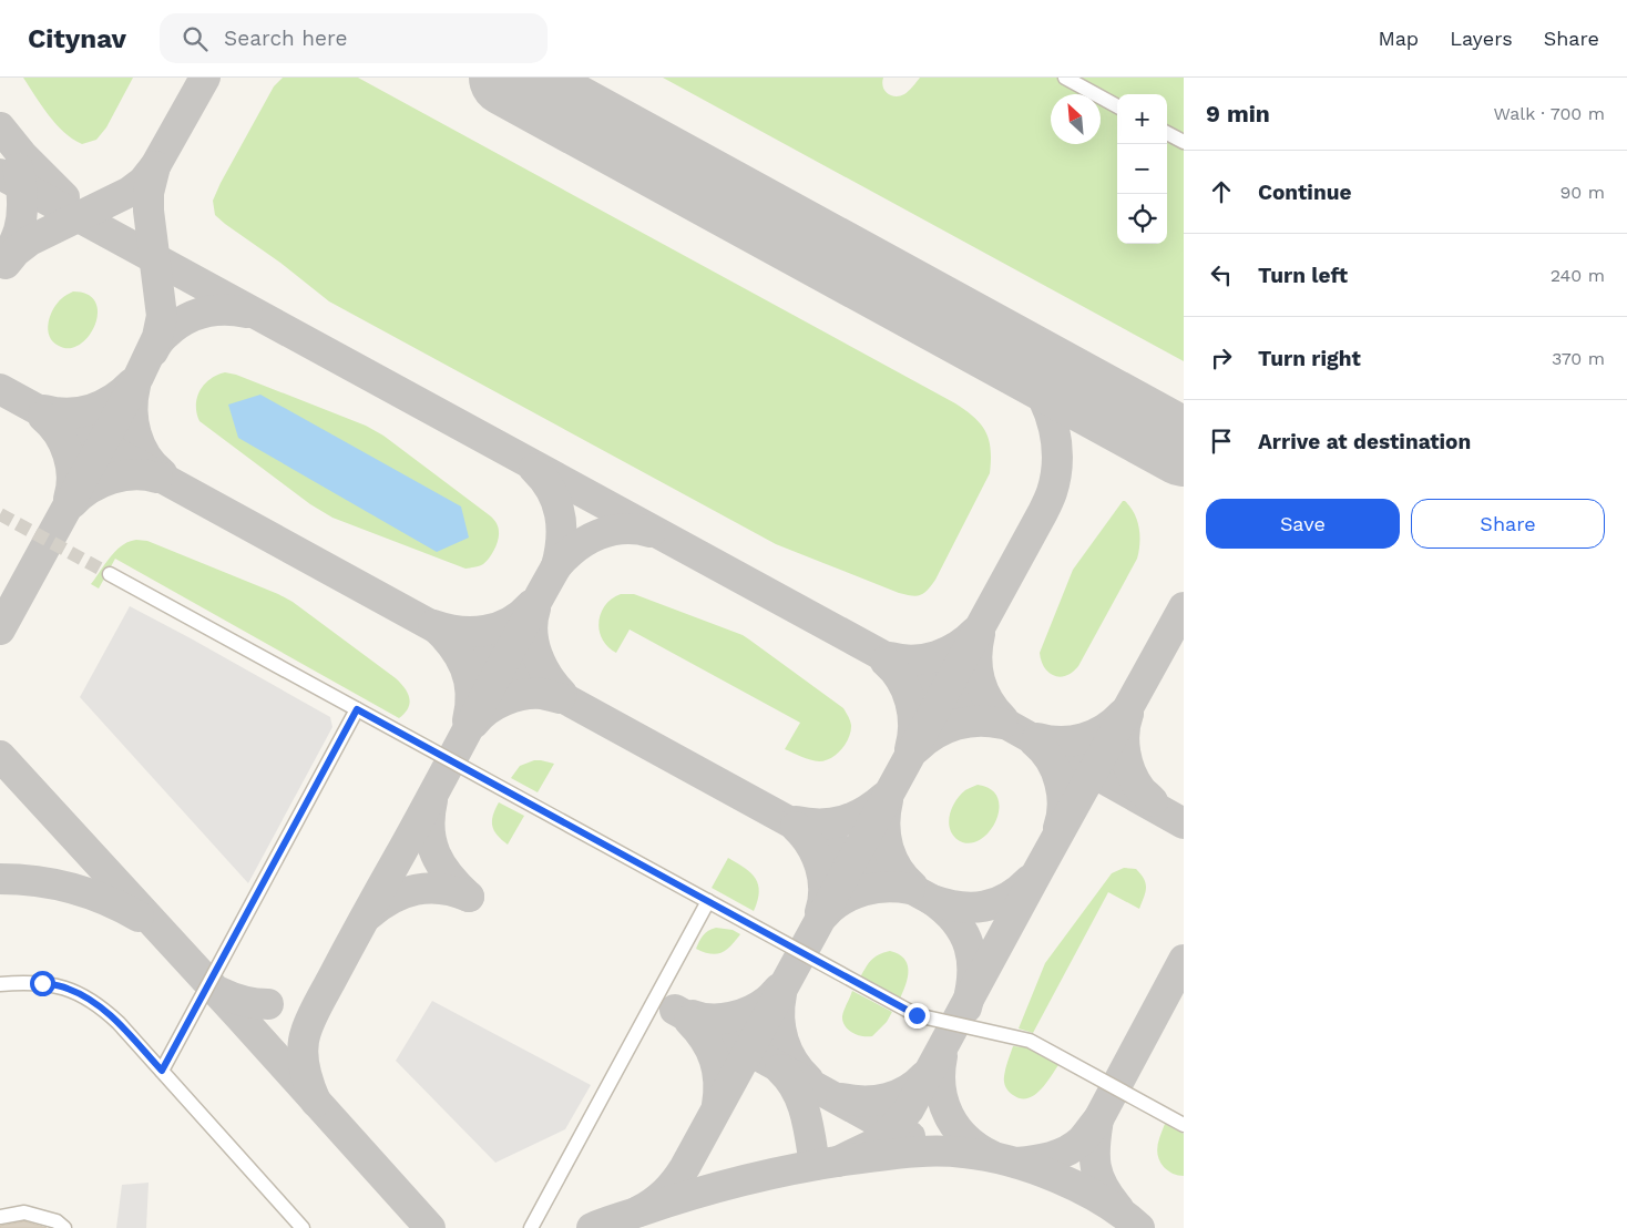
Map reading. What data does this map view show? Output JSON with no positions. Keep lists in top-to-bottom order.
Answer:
{
  "north": "top left",
  "page": {
    "header": "Citynav",
    "search": "Search here",
    "nav": ["Map", "Layers", "Share"],
    "heading": ["9 min", "Walk · 700 m"],
    "map_buttons": ["+", "−"],
    "list": [
      ["Continue", "90 m"],
      ["Turn left", "240 m"],
      ["Turn right", "370 m"],
      "Arrive at destination"
    ],
    "buttons": ["Save", "Share"]
  }
}
